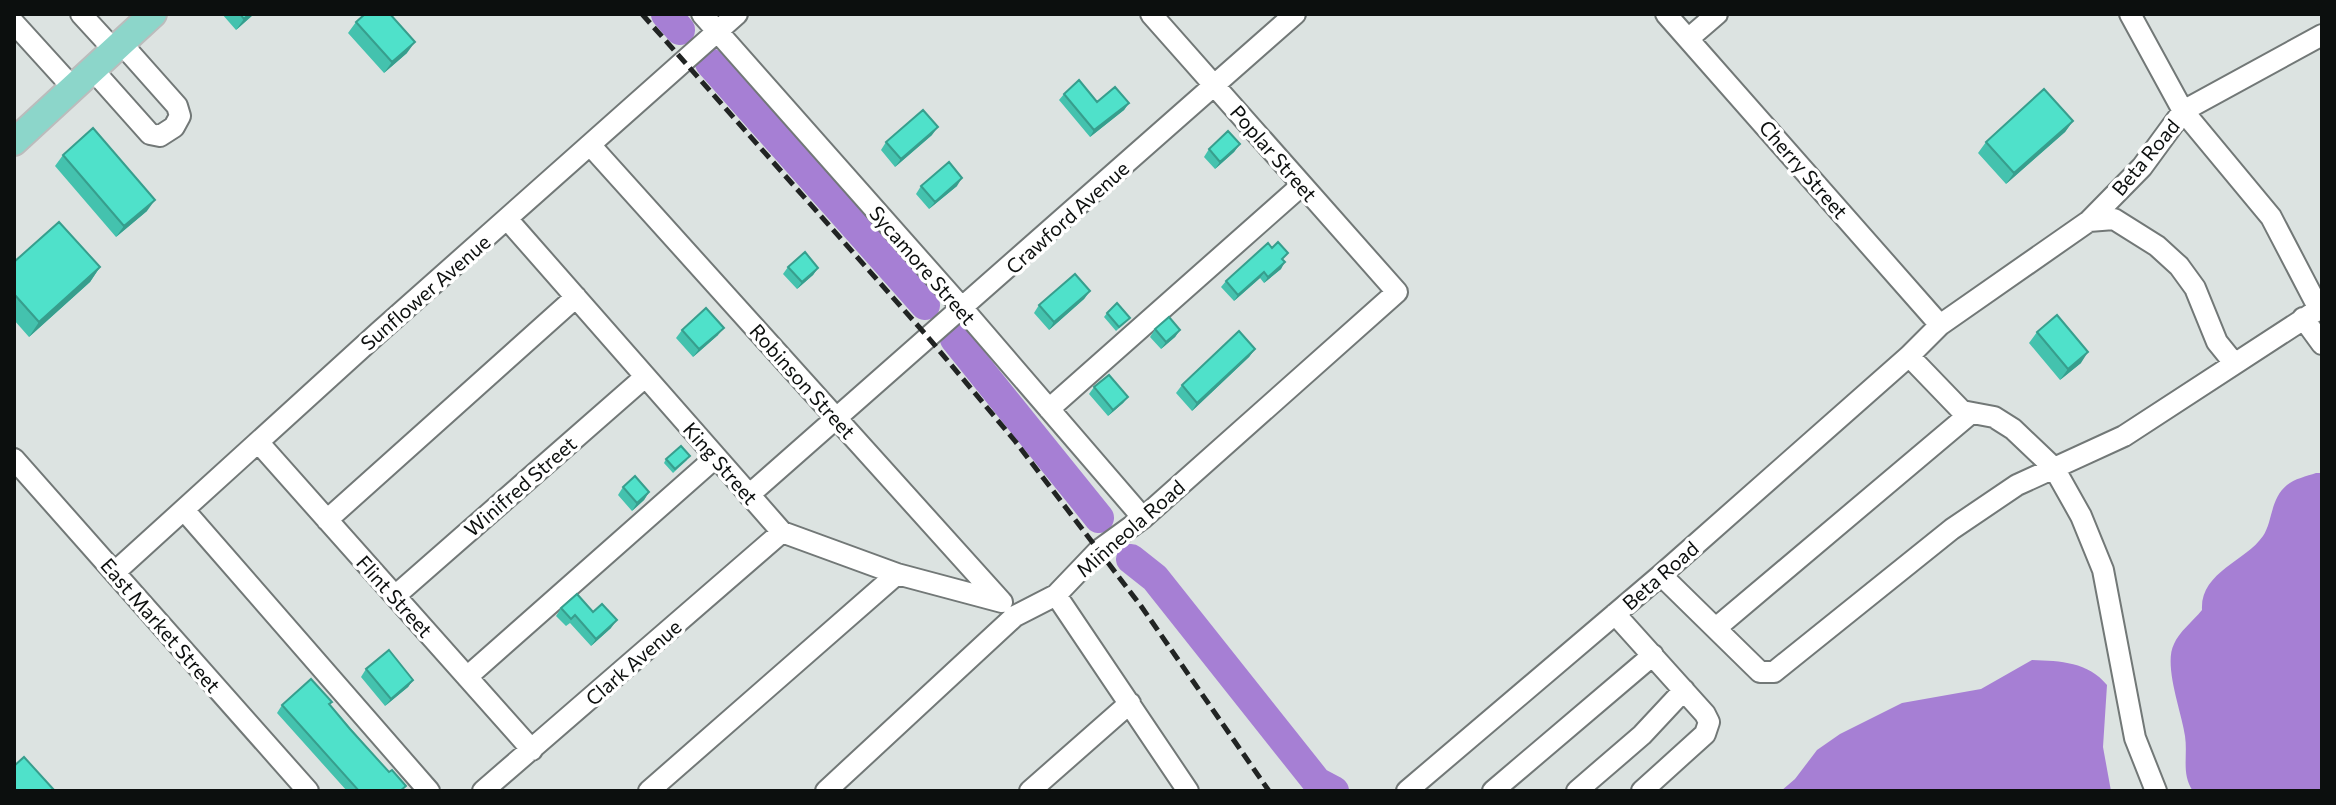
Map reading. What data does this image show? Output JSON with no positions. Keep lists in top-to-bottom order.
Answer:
{
  "streets": {
    "street": [
      "Poplar Street",
      "Beta Road",
      "Cherry Street",
      "Crawford Avenue",
      "Sycamore Street",
      "Sunflower Avenue",
      "Robinson Street",
      "King Street",
      "Winifred Street",
      "Minneola Road",
      "Flint Street",
      "East Market Street",
      "Clark Avenue"
    ]
  },
  "crossings": [
    ["Poplar Street", "Crawford Avenue"],
    ["Poplar Street", "Minneola Road"],
    ["Beta Road", "Cherry Street"],
    ["Crawford Avenue", "Sycamore Street"],
    ["Crawford Avenue", "Robinson Street"],
    ["Crawford Avenue", "King Street"],
    ["Sycamore Street", "Sunflower Avenue"],
    ["Sycamore Street", "Minneola Road"],
    ["Sunflower Avenue", "Robinson Street"],
    ["Sunflower Avenue", "King Street"],
    ["Sunflower Avenue", "Flint Street"],
    ["Sunflower Avenue", "East Market Street"],
    ["Robinson Street", "King Street"],
    ["Robinson Street", "Minneola Road"],
    ["King Street", "Winifred Street"],
    ["King Street", "Minneola Road"],
    ["King Street", "Clark Avenue"],
    ["Winifred Street", "Flint Street"],
    ["Flint Street", "Clark Avenue"]
  ]
}
